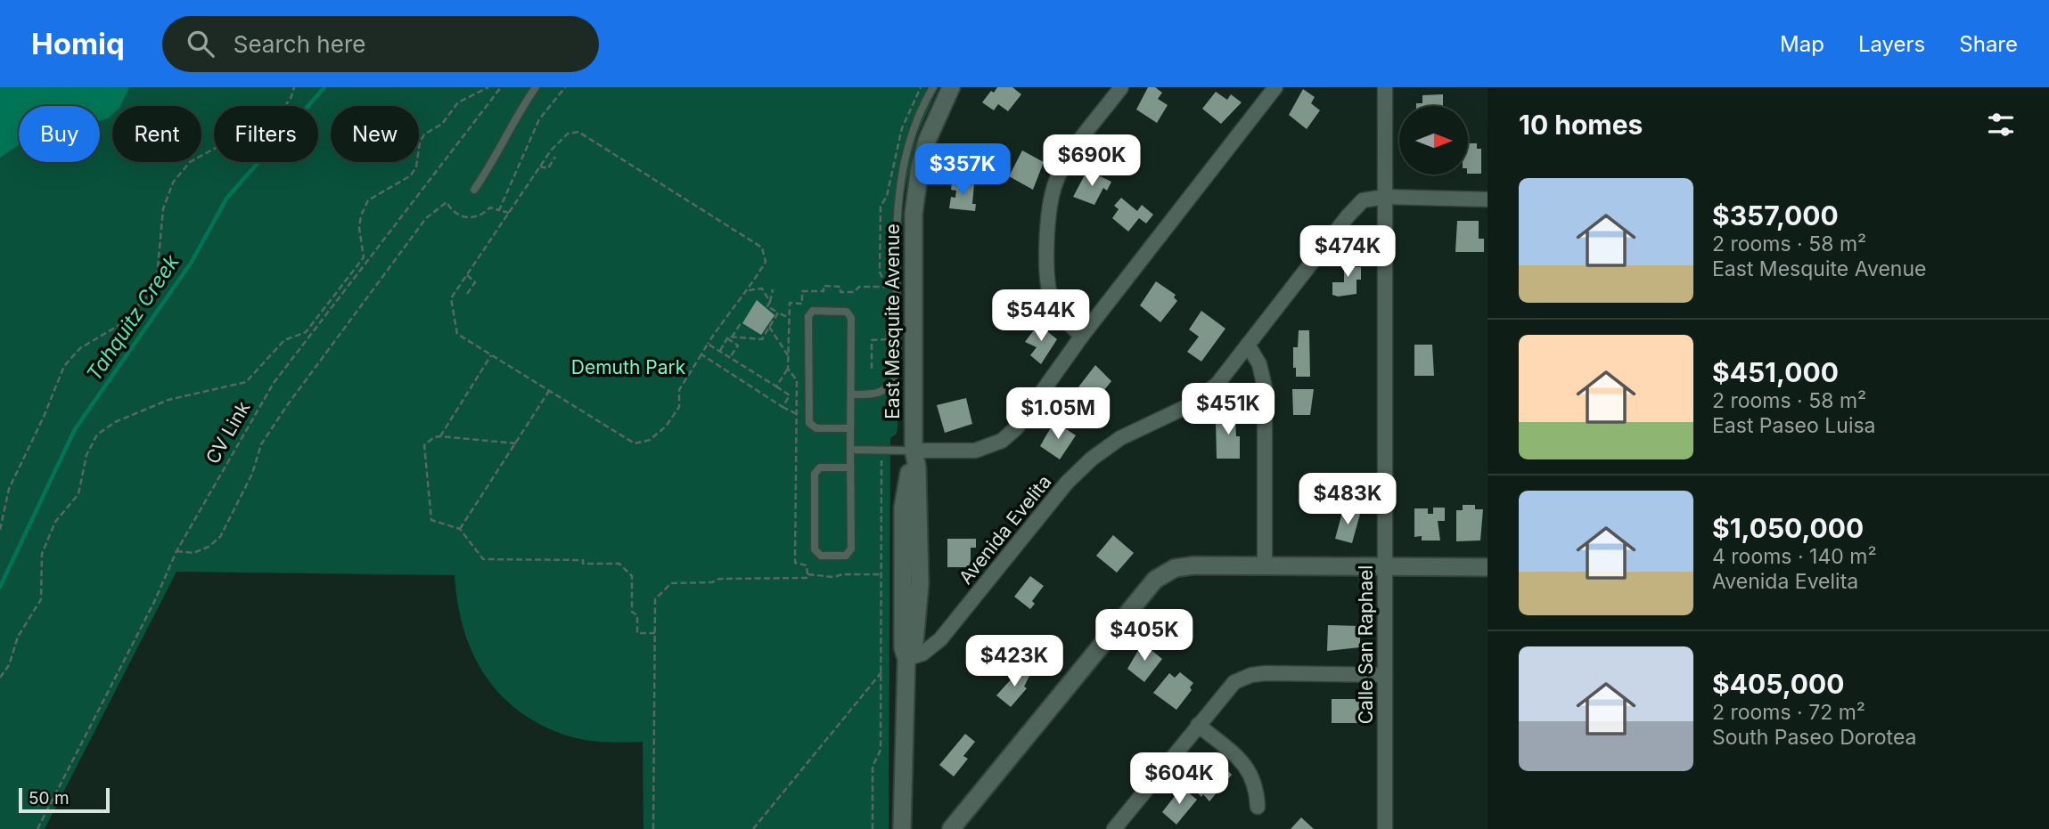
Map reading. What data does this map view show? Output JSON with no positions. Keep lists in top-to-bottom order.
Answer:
{
  "streets": {
    "street": ["East Mesquite Avenue", "Avenida Evelita", "Calle San Raphael"],
    "path": ["CV Link"]
  },
  "crossings": [
    ["East Mesquite Avenue", "Avenida Evelita"],
    ["Avenida Evelita", "Calle San Raphael"]
  ],
  "water": ["Tahquitz Creek"],
  "parks": ["Demuth Park"],
  "scale_bar": "50 m",
  "north": "right",
  "page": {
    "header": "Homiq",
    "search": "Search here",
    "nav": ["Map", "Layers", "Share"],
    "heading": "10 homes",
    "chip": [
      "Buy",
      "Rent",
      "Filters",
      "New"
    ],
    "price": [
      "$690K",
      "$357K",
      "$474K",
      "$544K",
      "$451K",
      "$1.05M",
      "$483K",
      "$405K",
      "$423K",
      "$604K"
    ],
    "list": [
      {
        "name": "$357,000",
        "note": "2 rooms · 58 m² · East Mesquite Avenue"
      },
      {
        "name": "$451,000",
        "note": "2 rooms · 58 m² · East Paseo Luisa"
      },
      {
        "name": "$1,050,000",
        "note": "4 rooms · 140 m² · Avenida Evelita"
      },
      {
        "name": "$405,000",
        "note": "2 rooms · 72 m² · South Paseo Dorotea"
      }
    ],
    "scale": "50 m"
  }
}
